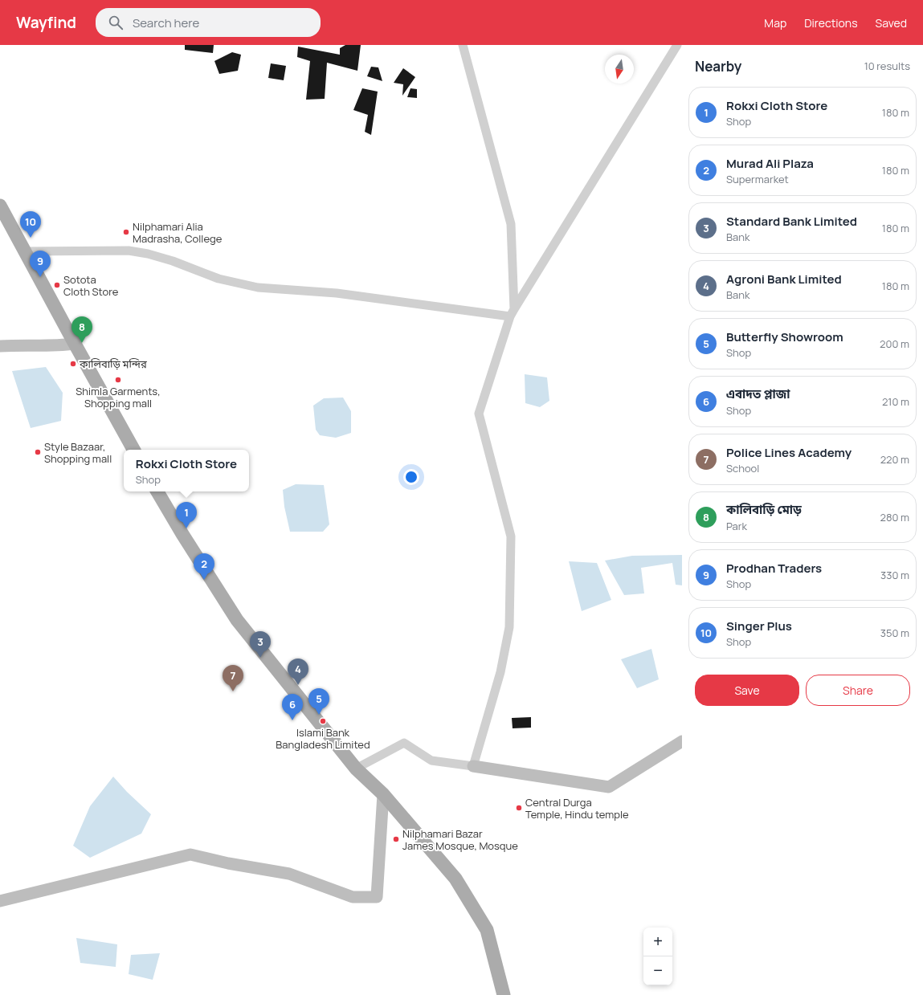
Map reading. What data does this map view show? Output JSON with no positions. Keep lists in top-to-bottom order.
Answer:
{
  "places": [
    "Nilphamari Alia Madrasha, College",
    "Sotota Cloth Store",
    "কালিবাড়ি মন্দির",
    "Shimla Garments, Shopping mall",
    "Style Bazaar, Shopping mall",
    "Islami Bank Bangladesh Limited",
    "Central Durga Temple, Hindu temple",
    "Nilphamari Bazar James Mosque, Mosque"
  ],
  "north": "bottom",
  "page": {
    "header": "Wayfind",
    "search": "Search here",
    "nav": ["Map", "Directions", "Saved"],
    "heading": ["Nearby", "10 results"],
    "list": [
      {
        "mark": "1",
        "name": "Rokxi Cloth Store",
        "note": "Shop",
        "value": "180 m"
      },
      {
        "mark": "2",
        "name": "Murad Ali Plaza",
        "note": "Supermarket",
        "value": "180 m"
      },
      {
        "mark": "3",
        "name": "Standard Bank Limited",
        "note": "Bank",
        "value": "180 m"
      },
      {
        "mark": "4",
        "name": "Agroni Bank Limited",
        "note": "Bank",
        "value": "180 m"
      },
      {
        "mark": "5",
        "name": "Butterfly Showroom",
        "note": "Shop",
        "value": "200 m"
      },
      {
        "mark": "6",
        "name": "এবাদত প্লাজা",
        "note": "Shop",
        "value": "210 m"
      },
      {
        "mark": "7",
        "name": "Police Lines Academy",
        "note": "School",
        "value": "220 m"
      },
      {
        "mark": "8",
        "name": "কালিবাড়ি মোড়",
        "note": "Park",
        "value": "280 m"
      },
      {
        "mark": "9",
        "name": "Prodhan Traders",
        "note": "Shop",
        "value": "330 m"
      },
      {
        "mark": "10",
        "name": "Singer Plus",
        "note": "Shop",
        "value": "350 m"
      }
    ],
    "pins": [
      "10",
      "9",
      "8",
      "1",
      "2",
      "3",
      "4",
      "7",
      "5",
      "6"
    ],
    "popup": ["Rokxi Cloth Store", "Shop"],
    "buttons": ["Save", "Share"],
    "map_buttons": ["+", "−"]
  }
}
